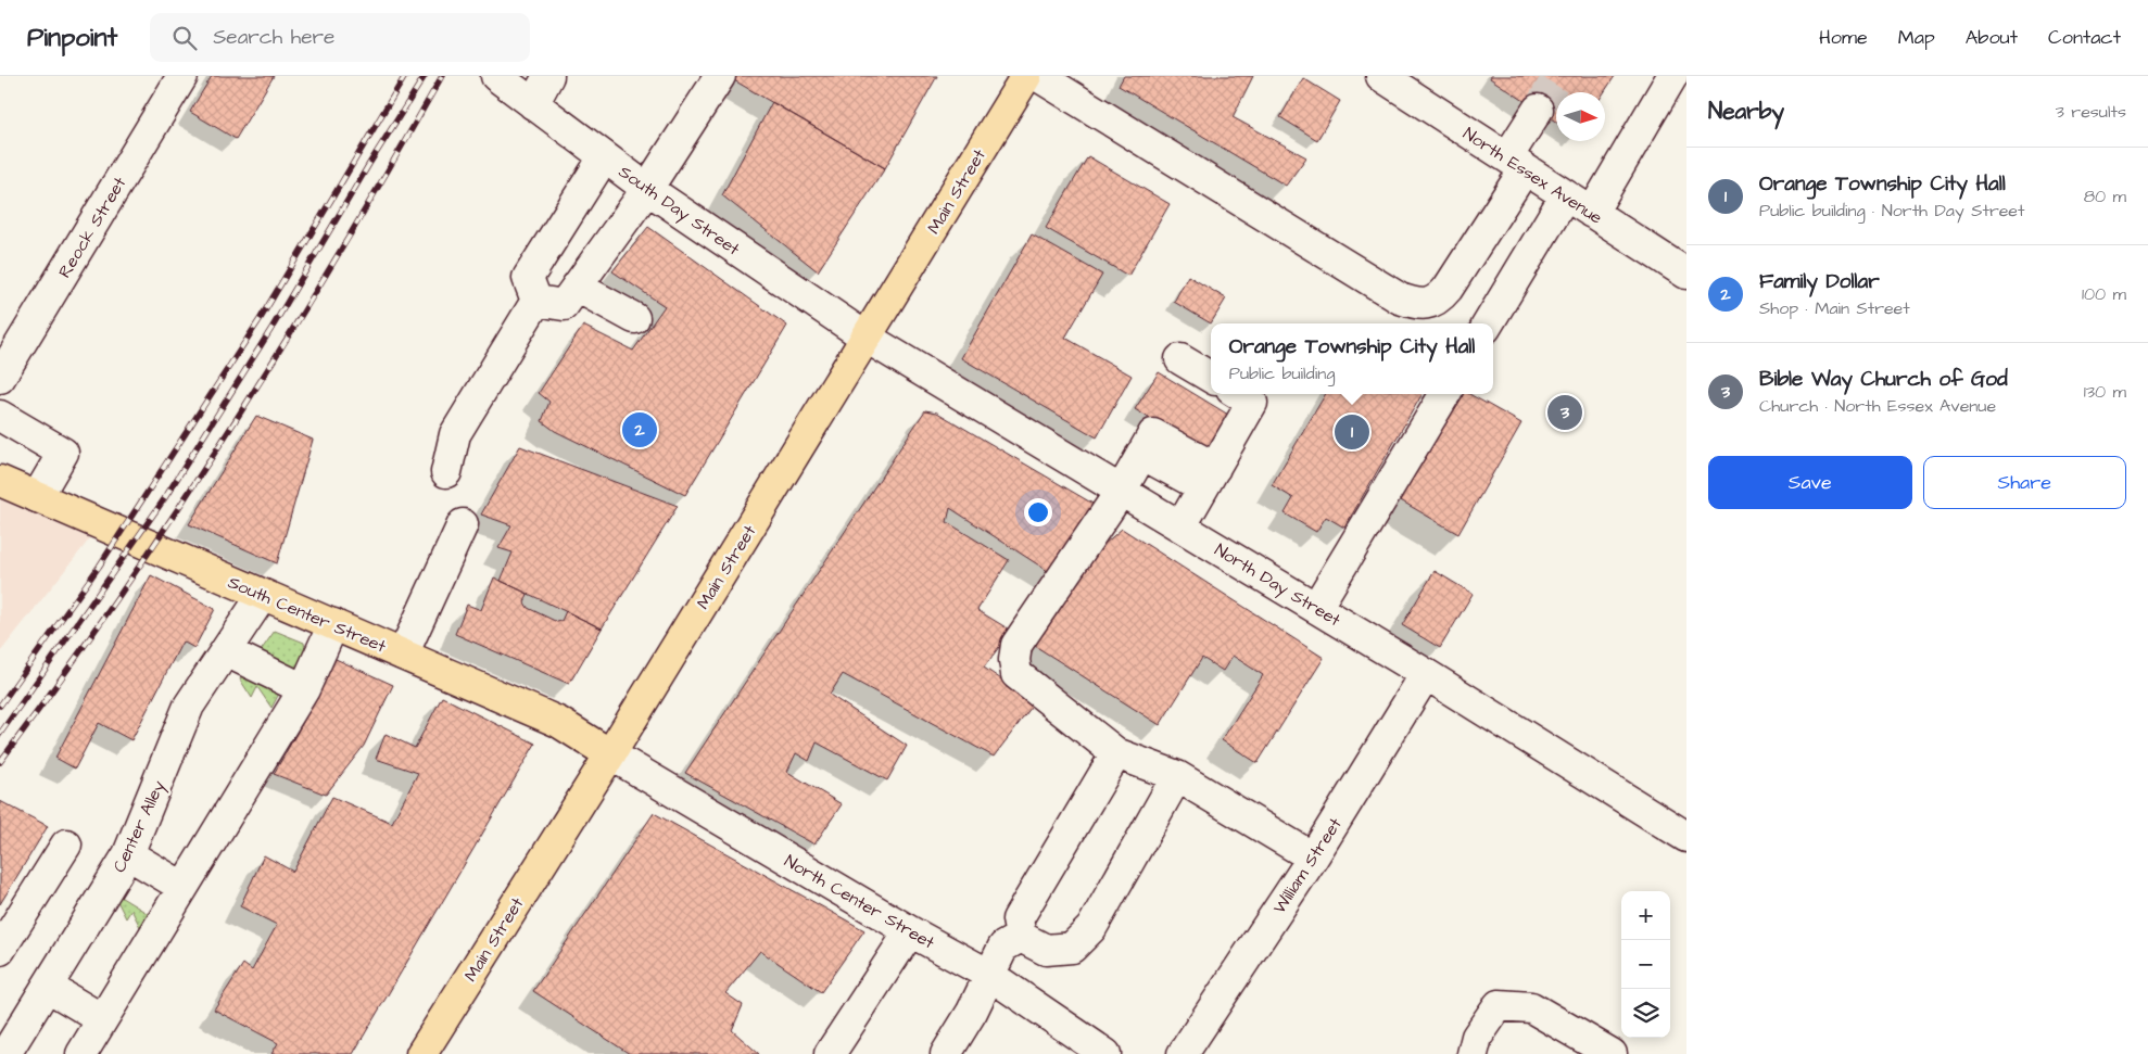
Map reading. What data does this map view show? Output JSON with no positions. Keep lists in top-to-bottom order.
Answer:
{
  "streets": {
    "main road": ["Main Street", "South Center Street"],
    "street": [
      "North Essex Avenue",
      "South Day Street",
      "Reock Street",
      "North Day Street",
      "Center Alley",
      "William Street",
      "North Center Street"
    ]
  },
  "crossings": [
    ["Main Street", "South Day Street"],
    ["Main Street", "North Day Street"],
    ["Main Street", "South Center Street"],
    ["Main Street", "North Center Street"],
    ["South Day Street", "North Day Street"],
    ["North Day Street", "William Street"],
    ["South Center Street", "Center Alley"],
    ["South Center Street", "North Center Street"]
  ],
  "north": "right",
  "page": {
    "header": "Pinpoint",
    "search": "Search here",
    "nav": [
      "Home",
      "Map",
      "About",
      "Contact"
    ],
    "heading": ["Nearby", "3 results"],
    "list": [
      {
        "mark": "1",
        "name": "Orange Township City Hall",
        "note": "Public building · North Day Street",
        "value": "80 m"
      },
      {
        "mark": "2",
        "name": "Family Dollar",
        "note": "Shop · Main Street",
        "value": "100 m"
      },
      {
        "mark": "3",
        "name": "Bible Way Church of God",
        "note": "Church · North Essex Avenue",
        "value": "130 m"
      }
    ],
    "popup": ["Orange Township City Hall", "Public building"],
    "pins": ["3", "2", "1"],
    "buttons": ["Save", "Share"],
    "map_buttons": ["+", "−"]
  }
}
